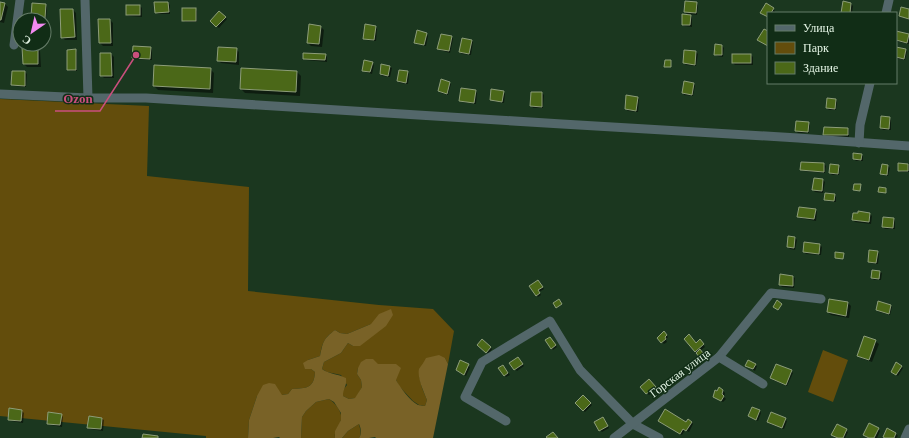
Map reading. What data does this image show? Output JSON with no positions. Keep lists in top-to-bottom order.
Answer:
{
  "streets": {
    "street": ["Горская улица"]
  },
  "places": ["Ozon"],
  "legend": ["Улица", "Парк", "Здание"],
  "north": "bottom left"
}
